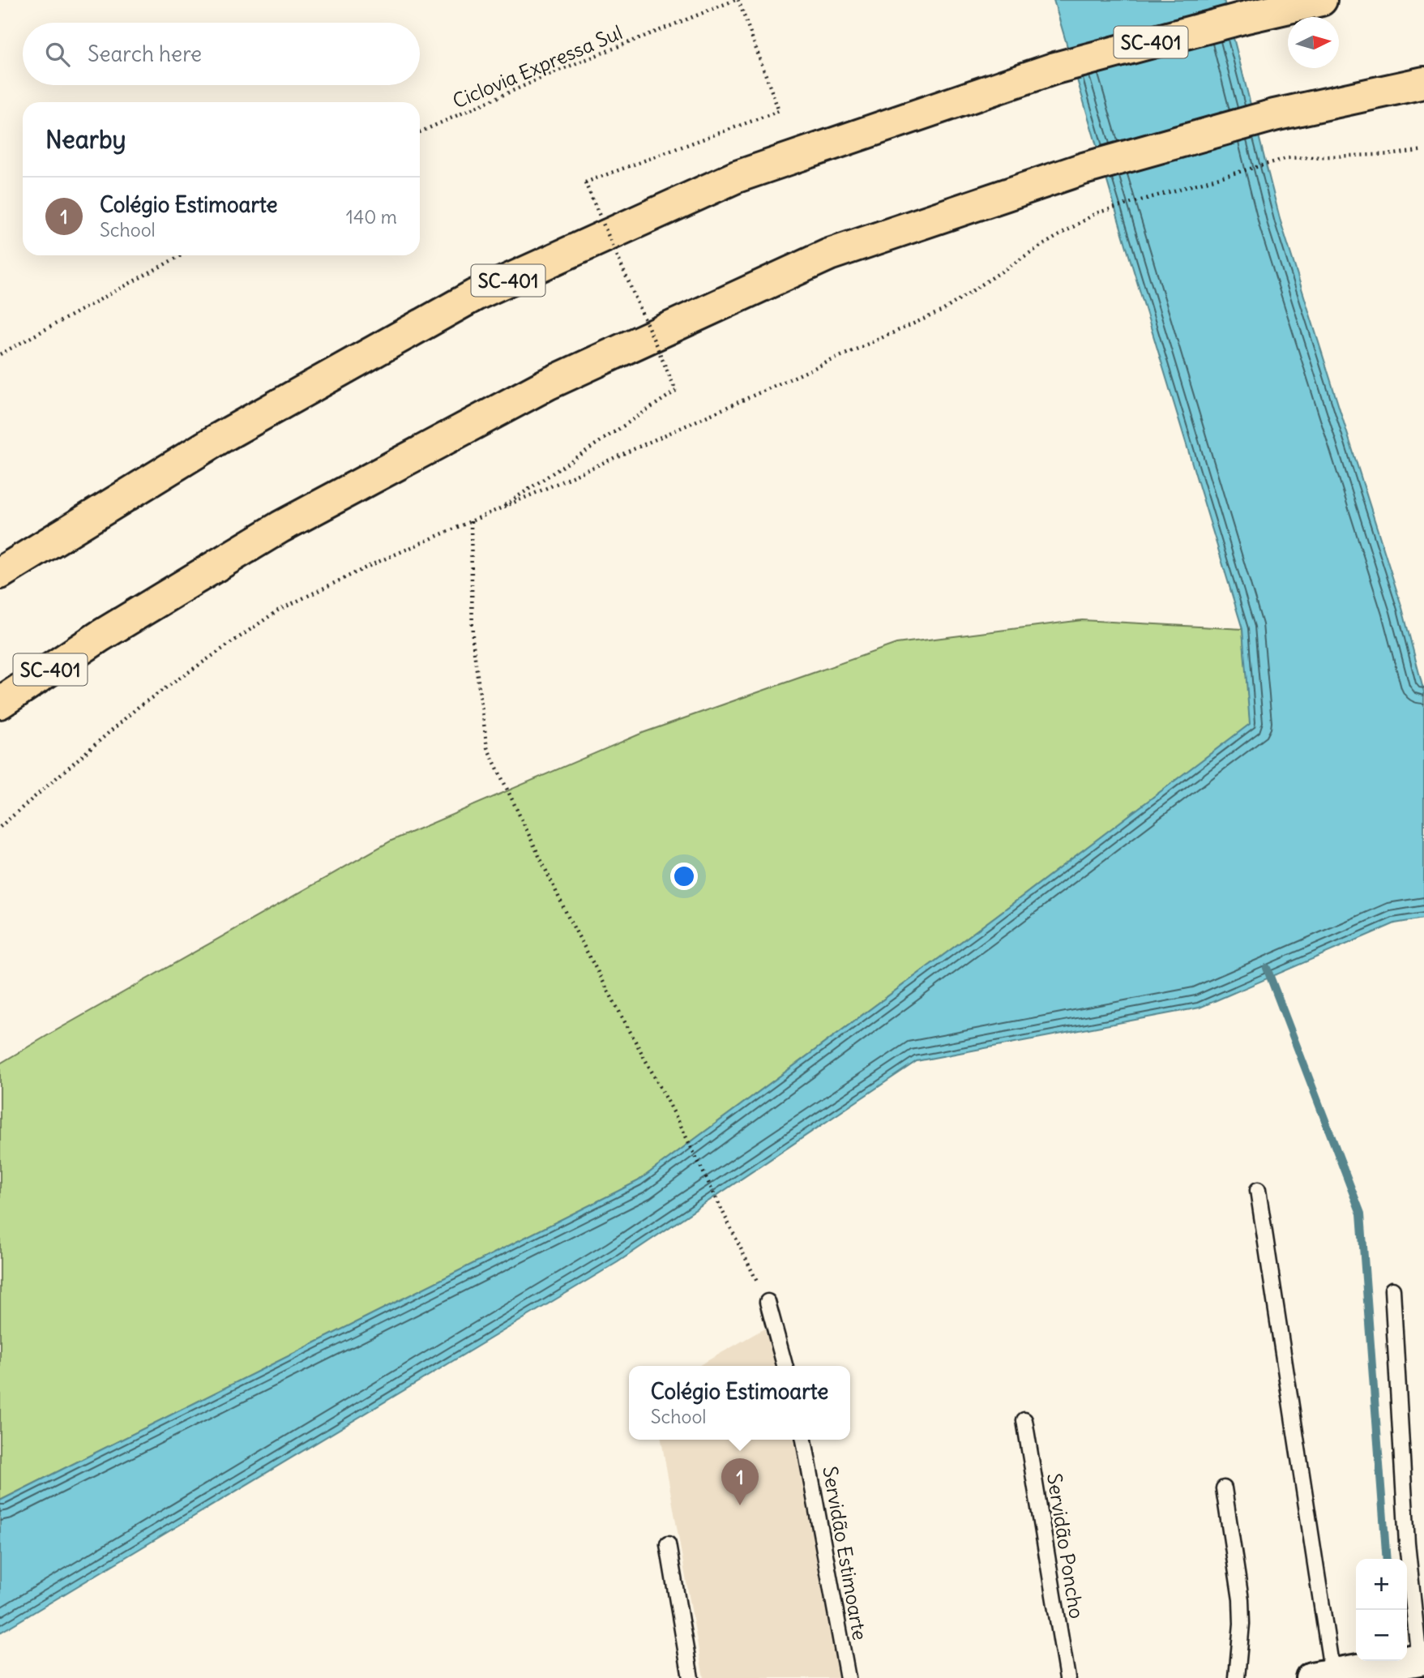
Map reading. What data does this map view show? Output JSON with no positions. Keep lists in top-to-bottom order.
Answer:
{
  "streets": {
    "highway": ["SC-401"],
    "lane": ["Servidão Poncho", "Servidão Estimoarte"],
    "path": ["Ciclovia Expressa Sul"]
  },
  "north": "right",
  "page": {
    "search": "Search here",
    "heading": "Nearby",
    "list": [
      {
        "mark": "1",
        "name": "Colégio Estimoarte",
        "note": "School",
        "value": "140 m"
      }
    ],
    "popup": ["Colégio Estimoarte", "School"],
    "pins": "1",
    "map_buttons": ["+", "−"]
  }
}
